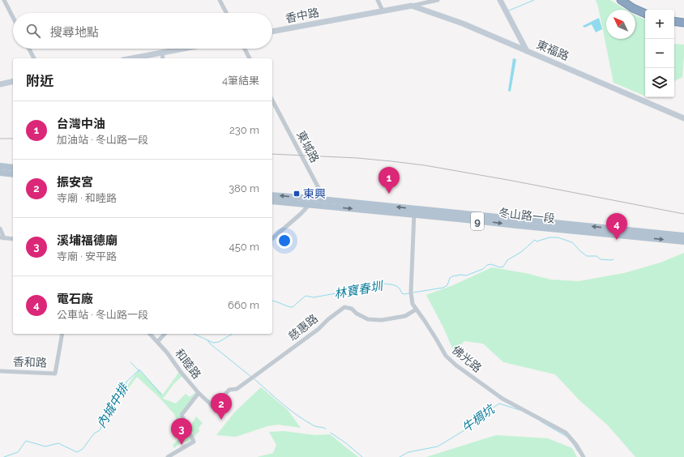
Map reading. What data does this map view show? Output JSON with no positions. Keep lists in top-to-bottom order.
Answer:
{
  "streets": {
    "main road": ["冬山路一段", "9"],
    "street": [
      "香中路",
      "東福路",
      "東城路",
      "慈惠路",
      "佛光路",
      "香和路",
      "和睦路"
    ]
  },
  "crossings": [
    ["香中路", "東福路"],
    ["東城路", "冬山路一段"],
    ["冬山路一段", "佛光路"],
    ["慈惠路", "佛光路"],
    ["慈惠路", "和睦路"]
  ],
  "water": ["林寶春圳", "內城中排", "牛椆坑"],
  "places": {
    "transit": ["東興"]
  },
  "north": "top left",
  "page": {
    "map_buttons": ["+", "−"],
    "search": "搜尋地點",
    "heading": ["附近", "4筆結果"],
    "list": [
      {
        "mark": "1",
        "name": "台灣中油",
        "note": "加油站 · 冬山路一段",
        "value": "230 m"
      },
      {
        "mark": "2",
        "name": "振安宮",
        "note": "寺廟 · 和睦路",
        "value": "380 m"
      },
      {
        "mark": "3",
        "name": "溪埔福德廟",
        "note": "寺廟 · 安平路",
        "value": "450 m"
      },
      {
        "mark": "4",
        "name": "電石廠",
        "note": "公車站 · 冬山路一段",
        "value": "660 m"
      }
    ],
    "pins": [
      "1",
      "4",
      "2",
      "3"
    ]
  }
}
